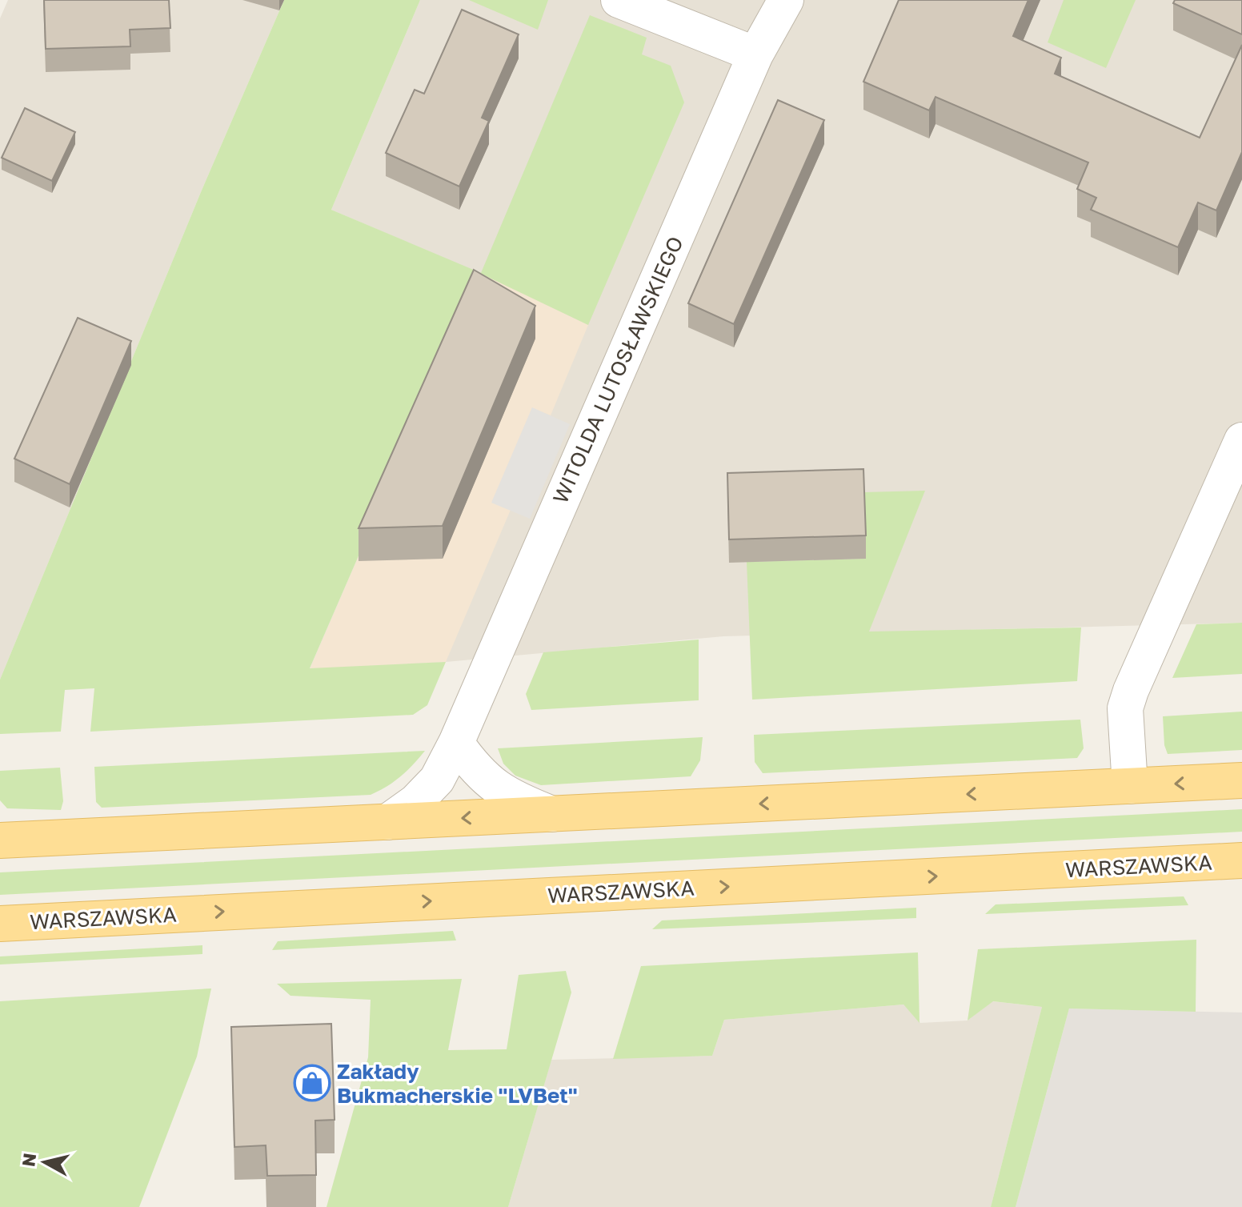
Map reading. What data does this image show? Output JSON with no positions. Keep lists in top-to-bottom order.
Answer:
{
  "streets": {
    "main road": ["WARSZAWSKA"],
    "street": ["WITOLDA LUTOSŁAWSKIEGO"]
  },
  "places": {
    "shop": ["Zakłady Bukmacherskie \"LVBet\""]
  },
  "north": "left"
}
